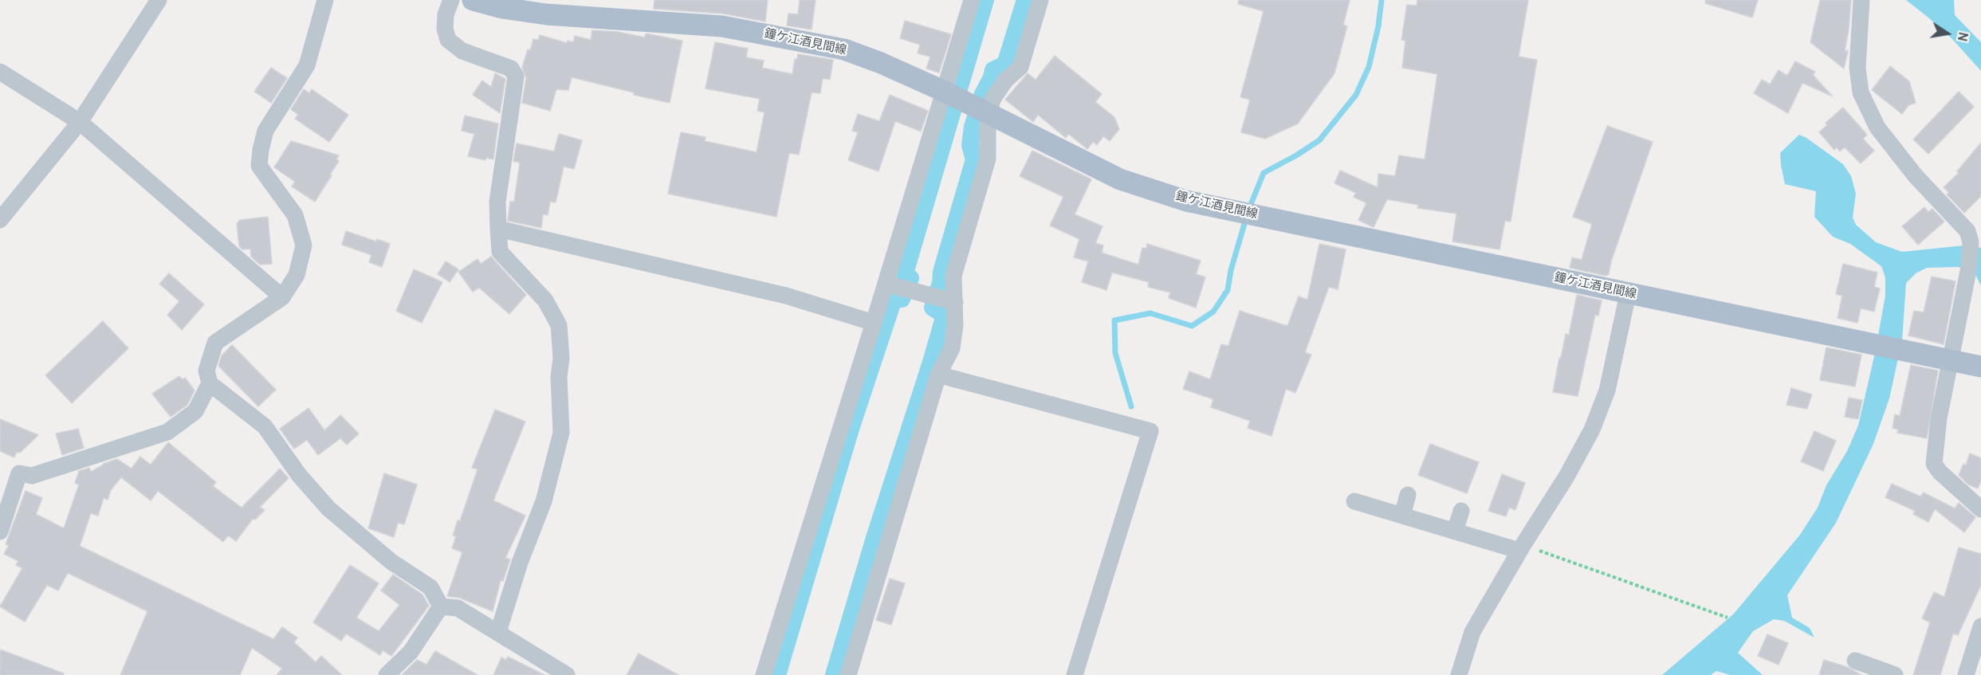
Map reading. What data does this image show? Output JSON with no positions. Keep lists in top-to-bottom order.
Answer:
{
  "streets": {
    "main road": ["鐘ケ江酒見間線"]
  },
  "north": "right"
}
